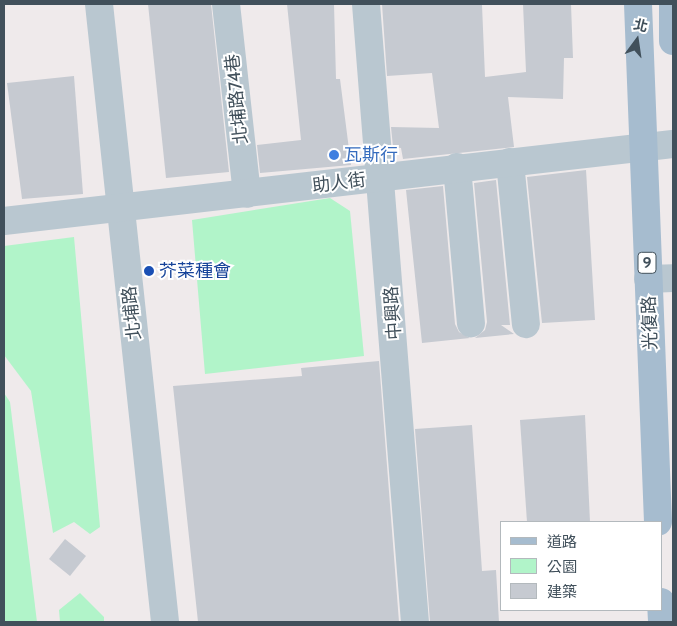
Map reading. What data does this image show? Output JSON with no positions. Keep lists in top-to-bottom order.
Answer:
{
  "streets": {
    "main road": ["9", "光復路"],
    "street": [
      "北埔路74巷",
      "助人街",
      "北埔路",
      "中興路"
    ]
  },
  "crossings": [
    ["北埔路74巷", "助人街"],
    ["助人街", "北埔路"],
    ["助人街", "中興路"],
    ["助人街", "光復路"]
  ],
  "places": ["瓦斯行", "芥菜種會"],
  "legend": ["道路", "公園", "建築"],
  "north": "top"
}
